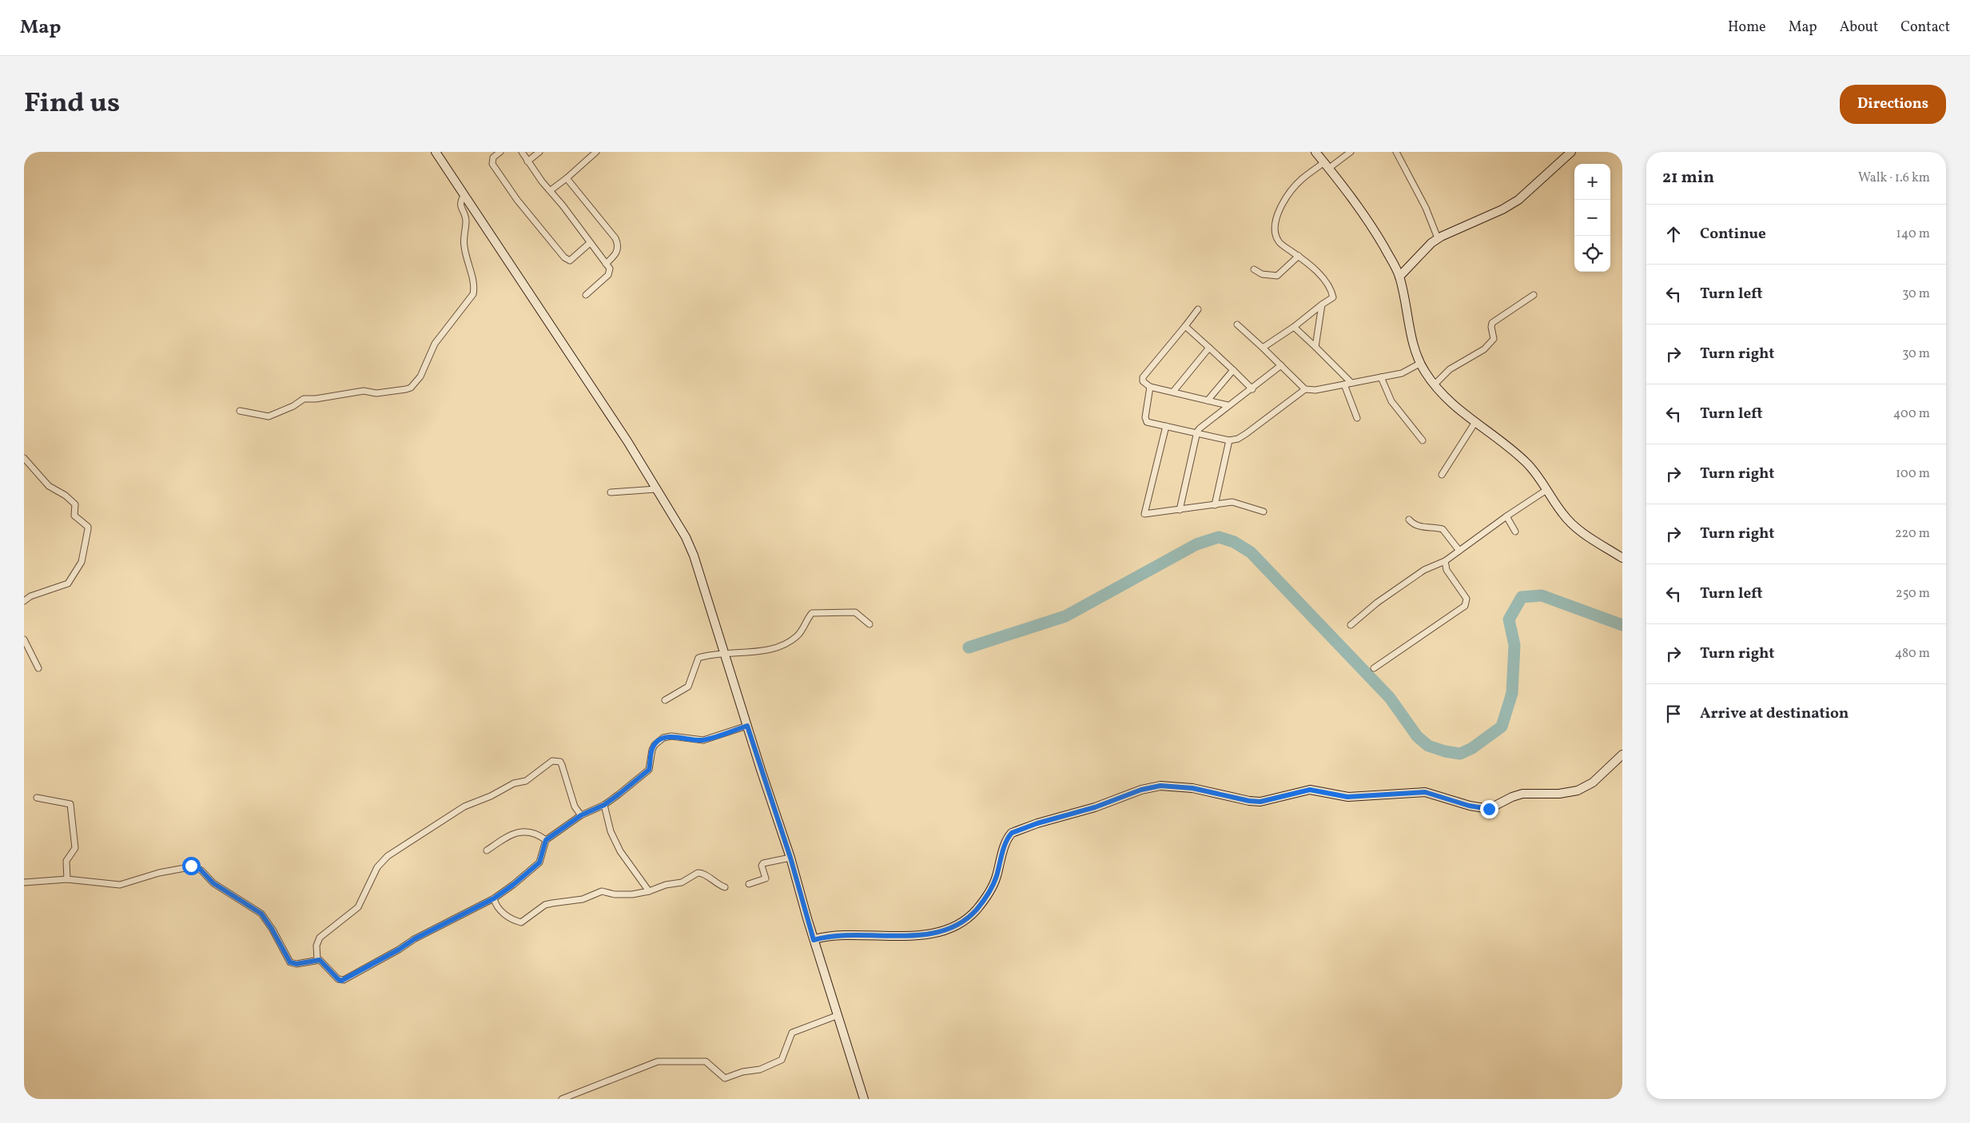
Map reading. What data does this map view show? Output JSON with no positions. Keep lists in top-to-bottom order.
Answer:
{
  "page": {
    "header": "Map",
    "nav": [
      "Home",
      "Map",
      "About",
      "Contact"
    ],
    "title": "Find us",
    "buttons": "Directions",
    "heading": ["21 min", "Walk · 1.6 km"],
    "map_buttons": ["+", "−"],
    "list": [
      ["Continue", "140 m"],
      ["Turn left", "30 m"],
      ["Turn right", "30 m"],
      ["Turn left", "400 m"],
      ["Turn right", "100 m"],
      ["Turn right", "220 m"],
      ["Turn left", "250 m"],
      ["Turn right", "480 m"],
      "Arrive at destination"
    ]
  }
}
